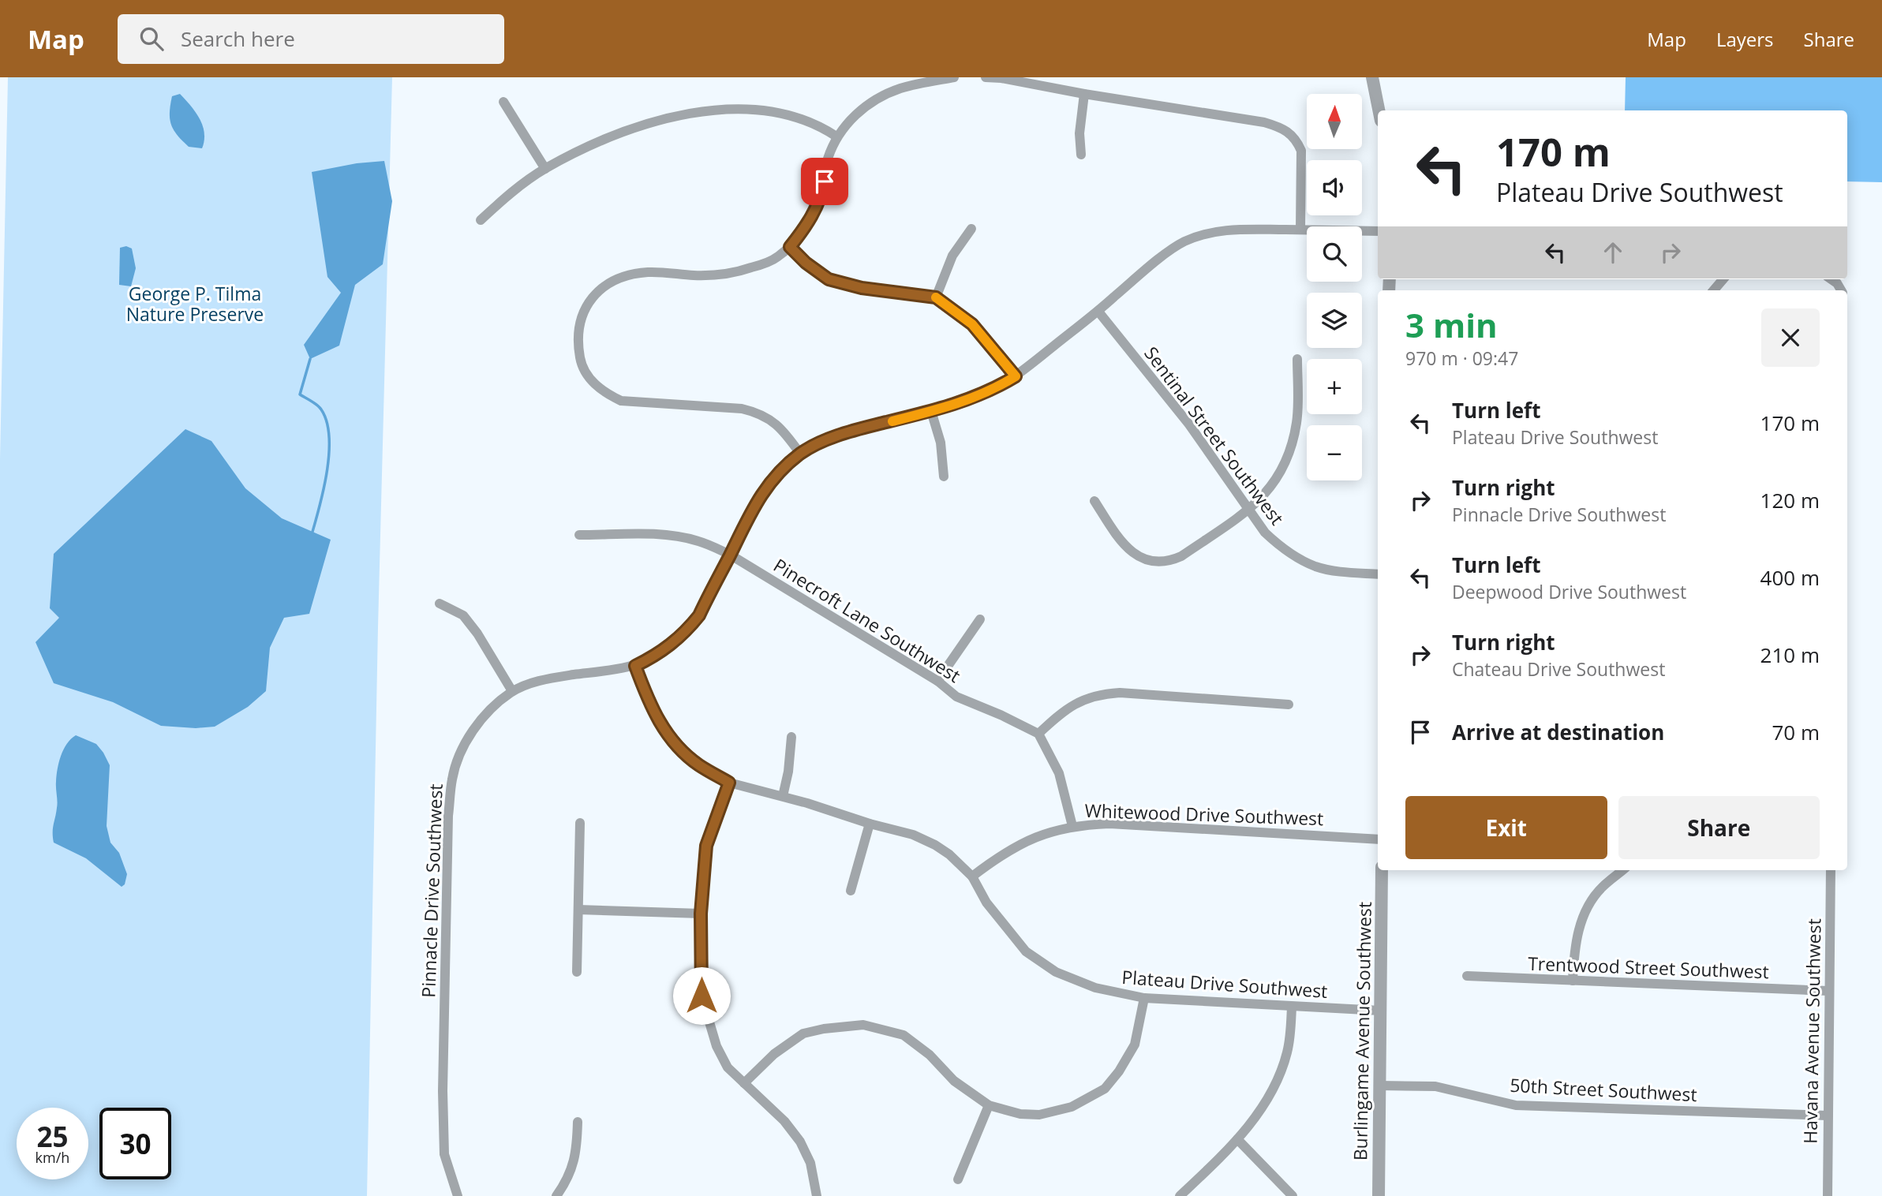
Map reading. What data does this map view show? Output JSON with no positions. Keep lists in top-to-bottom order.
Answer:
{
  "streets": {
    "street": [
      "Sentinal Street Southwest",
      "Pinecroft Lane Southwest",
      "Whitewood Drive Southwest",
      "Pinnacle Drive Southwest",
      "Trentwood Street Southwest",
      "Plateau Drive Southwest",
      "Burlingame Avenue Southwest",
      "Havana Avenue Southwest",
      "50th Street Southwest"
    ]
  },
  "crossings": [
    ["Sentinal Street Southwest", "Pinnacle Drive Southwest"],
    ["Pinecroft Lane Southwest", "Pinnacle Drive Southwest"],
    ["Whitewood Drive Southwest", "Plateau Drive Southwest"],
    ["Pinnacle Drive Southwest", "Plateau Drive Southwest"],
    ["Trentwood Street Southwest", "Havana Avenue Southwest"],
    ["Plateau Drive Southwest", "Burlingame Avenue Southwest"],
    ["Burlingame Avenue Southwest", "50th Street Southwest"],
    ["Havana Avenue Southwest", "50th Street Southwest"]
  ],
  "parks": ["George P. Tilma Nature Preserve"],
  "north": "top",
  "page": {
    "header": "Map",
    "search": "Search here",
    "nav": ["Map", "Layers", "Share"],
    "map_buttons": ["+", "−"],
    "turn": ["170 m", "Plateau Drive Southwest"],
    "heading": ["3 min", "970 m · 09:47"],
    "list": [
      {
        "name": "Turn left",
        "note": "Plateau Drive Southwest",
        "value": "170 m"
      },
      {
        "name": "Turn right",
        "note": "Pinnacle Drive Southwest",
        "value": "120 m"
      },
      {
        "name": "Turn left",
        "note": "Deepwood Drive Southwest",
        "value": "400 m"
      },
      {
        "name": "Turn right",
        "note": "Chateau Drive Southwest",
        "value": "210 m"
      },
      {
        "name": "Arrive at destination",
        "value": "70 m"
      }
    ],
    "buttons": ["Exit", "Share"],
    "speed": "25 km/h",
    "limit": "30"
  }
}
